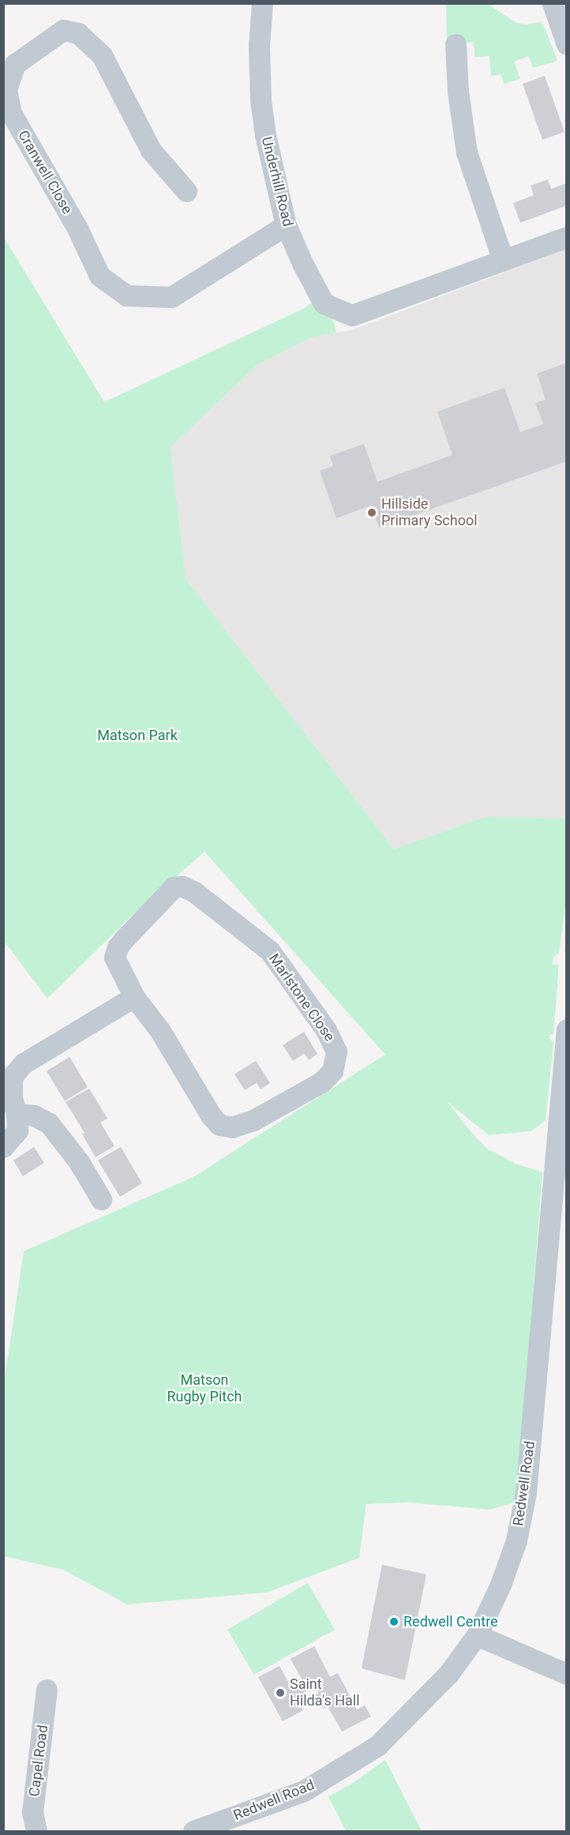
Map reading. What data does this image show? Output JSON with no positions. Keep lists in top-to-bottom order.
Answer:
{
  "streets": {
    "street": [
      "Cranwell Close",
      "Underhill Road",
      "Marlstone Close",
      "Redwell Road",
      "Capel Road"
    ]
  },
  "crossings": [
    ["Cranwell Close", "Underhill Road"]
  ],
  "parks": ["Matson Park", "Matson Rugby Pitch"],
  "places": ["Hillside Primary School", "Redwell Centre", "Saint Hilda's Hall"]
}
